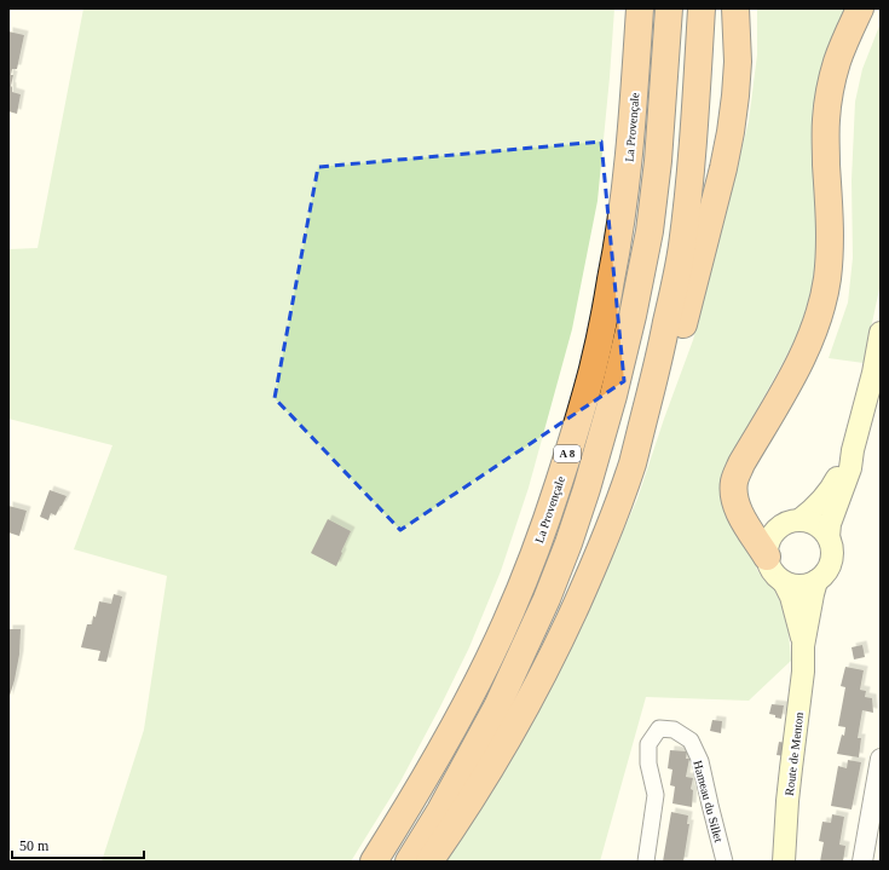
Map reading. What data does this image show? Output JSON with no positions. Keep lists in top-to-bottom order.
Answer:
{
  "streets": {
    "highway": ["La Provençale", "A 8"],
    "main road": ["Route de Menton"],
    "street": ["Hameau du Sillet"]
  },
  "scale_bar": "50 m"
}
